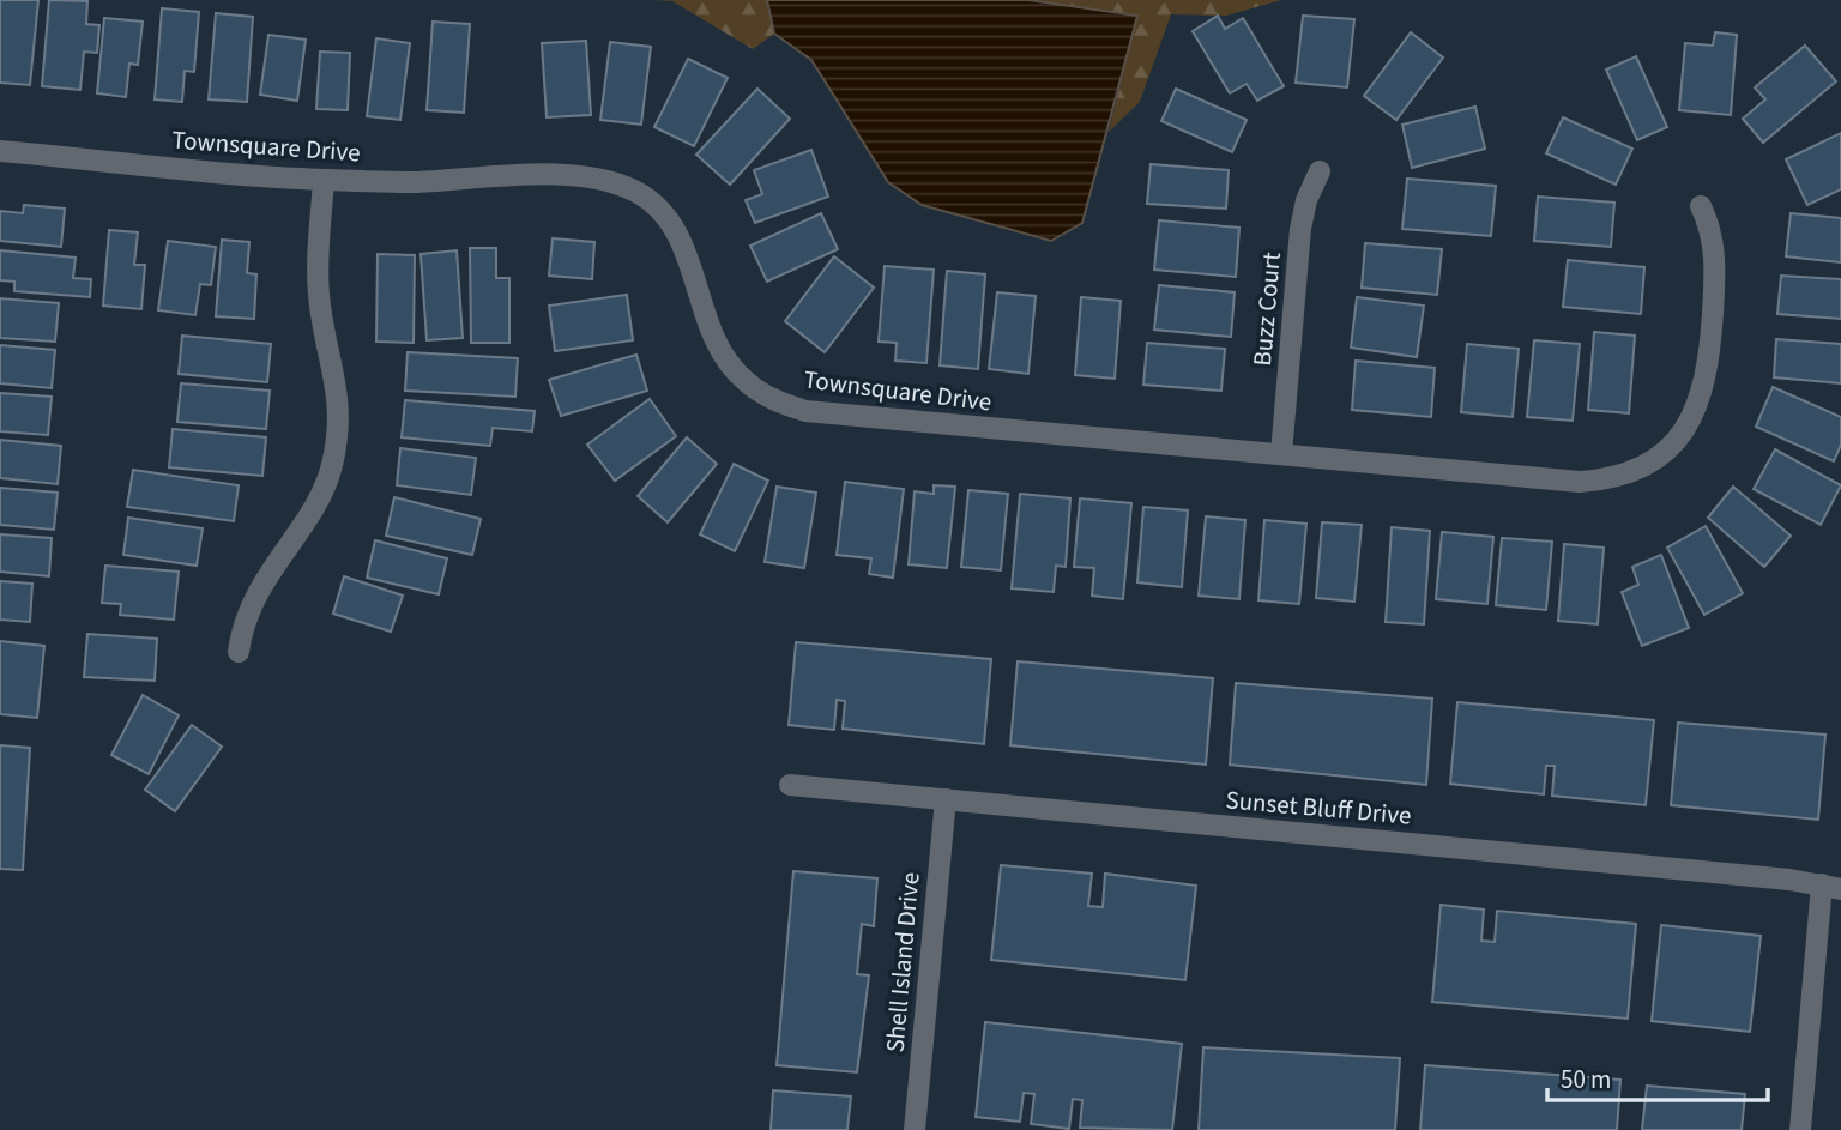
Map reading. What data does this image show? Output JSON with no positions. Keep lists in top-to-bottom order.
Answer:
{
  "streets": {
    "street": [
      "Townsquare Drive",
      "Buzz Court",
      "Sunset Bluff Drive",
      "Shell Island Drive"
    ]
  },
  "crossings": [
    ["Townsquare Drive", "Buzz Court"],
    ["Sunset Bluff Drive", "Shell Island Drive"]
  ],
  "scale_bar": "50 m"
}
